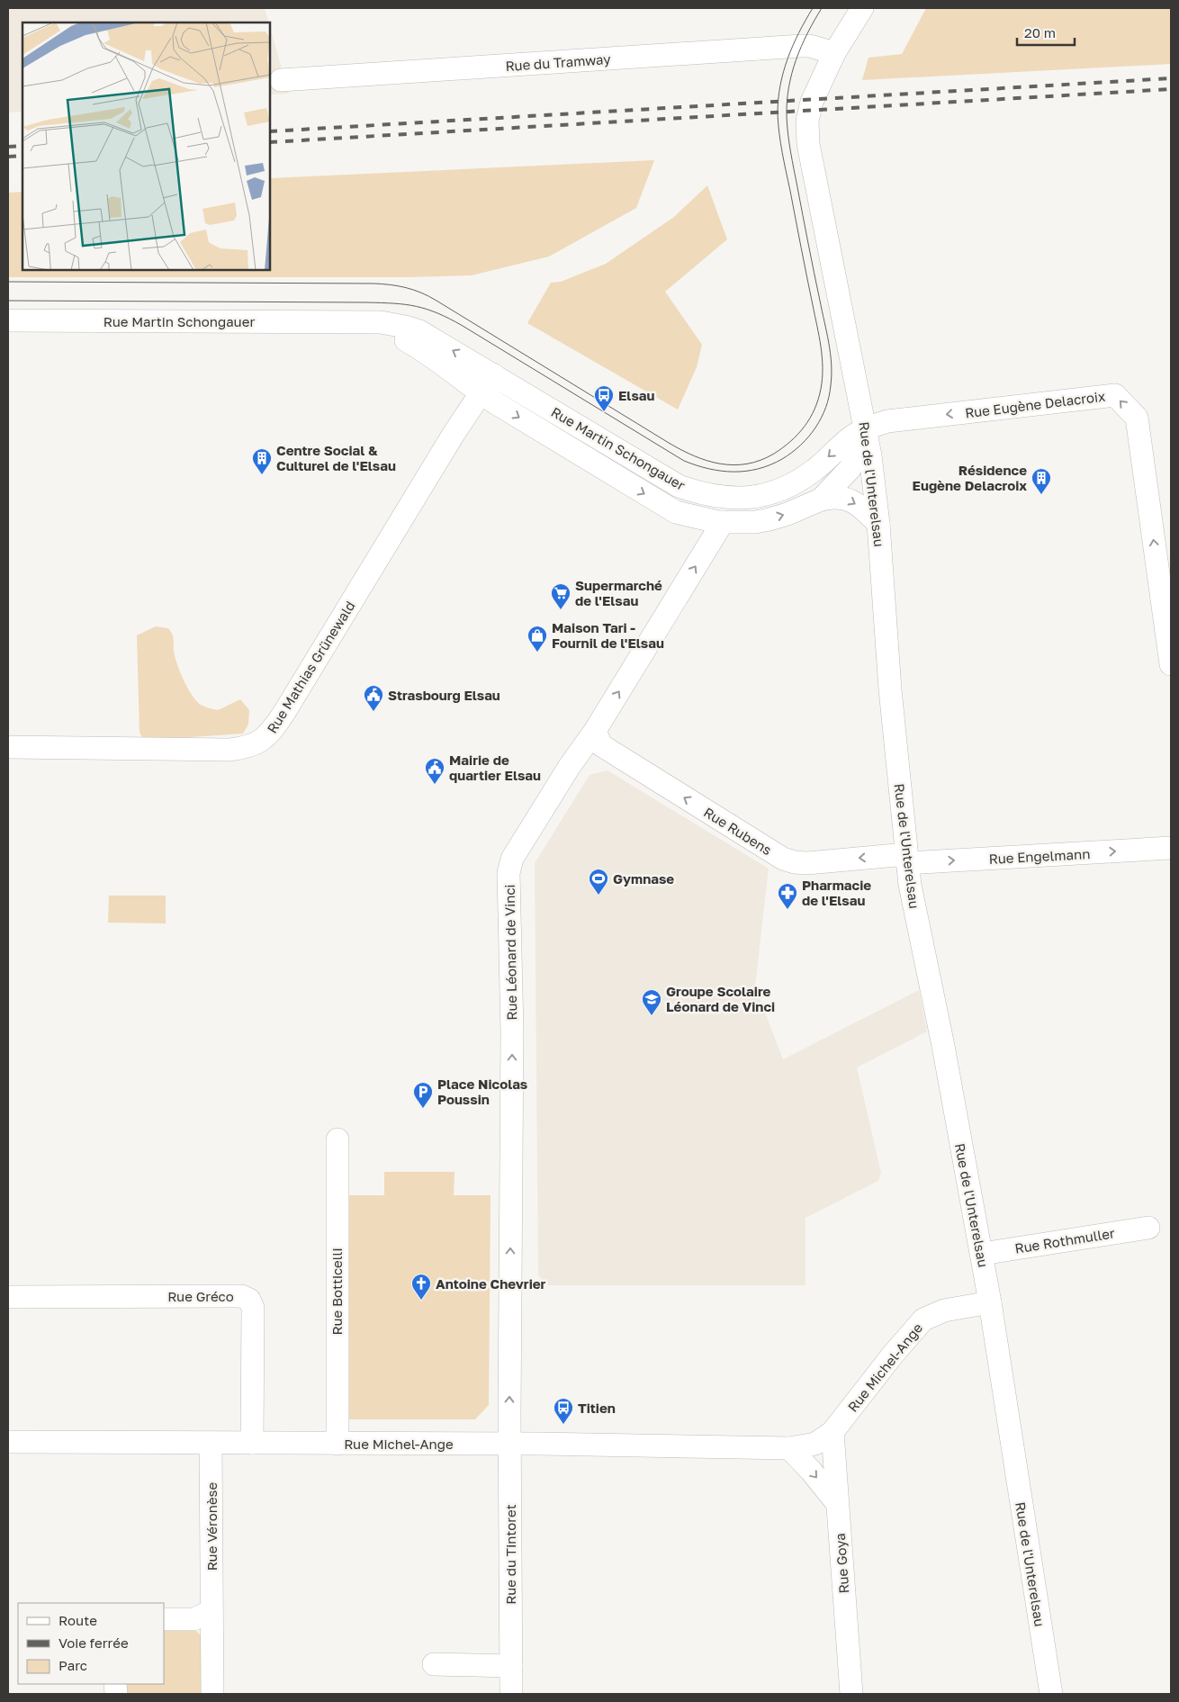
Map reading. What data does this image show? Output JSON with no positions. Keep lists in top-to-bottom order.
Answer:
{
  "streets": {
    "street": [
      "Rue du Tramway",
      "Rue Martin Schongauer",
      "Rue Eugène Delacroix",
      "Rue de l'Unterelsau",
      "Rue Mathias Grünewald",
      "Rue Rubens",
      "Rue Engelmann",
      "Rue Léonard de Vinci",
      "Rue Rothmuller",
      "Rue Botticelli",
      "Rue Gréco",
      "Rue Michel-Ange",
      "Rue Véronèse",
      "Rue du Tintoret",
      "Rue Goya"
    ]
  },
  "crossings": [
    ["Rue du Tramway", "Rue de l'Unterelsau"],
    ["Rue Martin Schongauer", "Rue Eugène Delacroix"],
    ["Rue Martin Schongauer", "Rue de l'Unterelsau"],
    ["Rue Martin Schongauer", "Rue Mathias Grünewald"],
    ["Rue Martin Schongauer", "Rue Léonard de Vinci"],
    ["Rue Eugène Delacroix", "Rue de l'Unterelsau"],
    ["Rue de l'Unterelsau", "Rue Rubens"],
    ["Rue de l'Unterelsau", "Rue Engelmann"],
    ["Rue de l'Unterelsau", "Rue Rothmuller"],
    ["Rue de l'Unterelsau", "Rue Michel-Ange"],
    ["Rue Rubens", "Rue Engelmann"],
    ["Rue Rubens", "Rue Léonard de Vinci"],
    ["Rue Léonard de Vinci", "Rue Michel-Ange"],
    ["Rue Léonard de Vinci", "Rue du Tintoret"],
    ["Rue Botticelli", "Rue Michel-Ange"],
    ["Rue Gréco", "Rue Michel-Ange"],
    ["Rue Michel-Ange", "Rue Véronèse"],
    ["Rue Michel-Ange", "Rue du Tintoret"],
    ["Rue Michel-Ange", "Rue Goya"]
  ],
  "one_way": ["Rue Rubens", "Rue Engelmann", "Rue Léonard de Vinci"],
  "places": {
    "bus stop": ["Elsau", "Titien"],
    "building": ["Centre Social & Culturel de l'Elsau", "Résidence Eugène Delacroix"],
    "supermarket": ["Supermarché de l'Elsau"],
    "shop": ["Maison Tari - Fournil de l'Elsau"],
    "public building": ["Strasbourg Elsau", "Mairie de quartier Elsau"],
    "sports": ["Gymnase"],
    "pharmacy": ["Pharmacie de l'Elsau"],
    "school or university": ["Groupe Scolaire Léonard de Vinci"],
    "parking": ["Place Nicolas Poussin"],
    "church": ["Antoine Chevrier"]
  },
  "legend": ["Route", "Voie ferrée", "Parc"],
  "scale_bar": "20 m"
}
